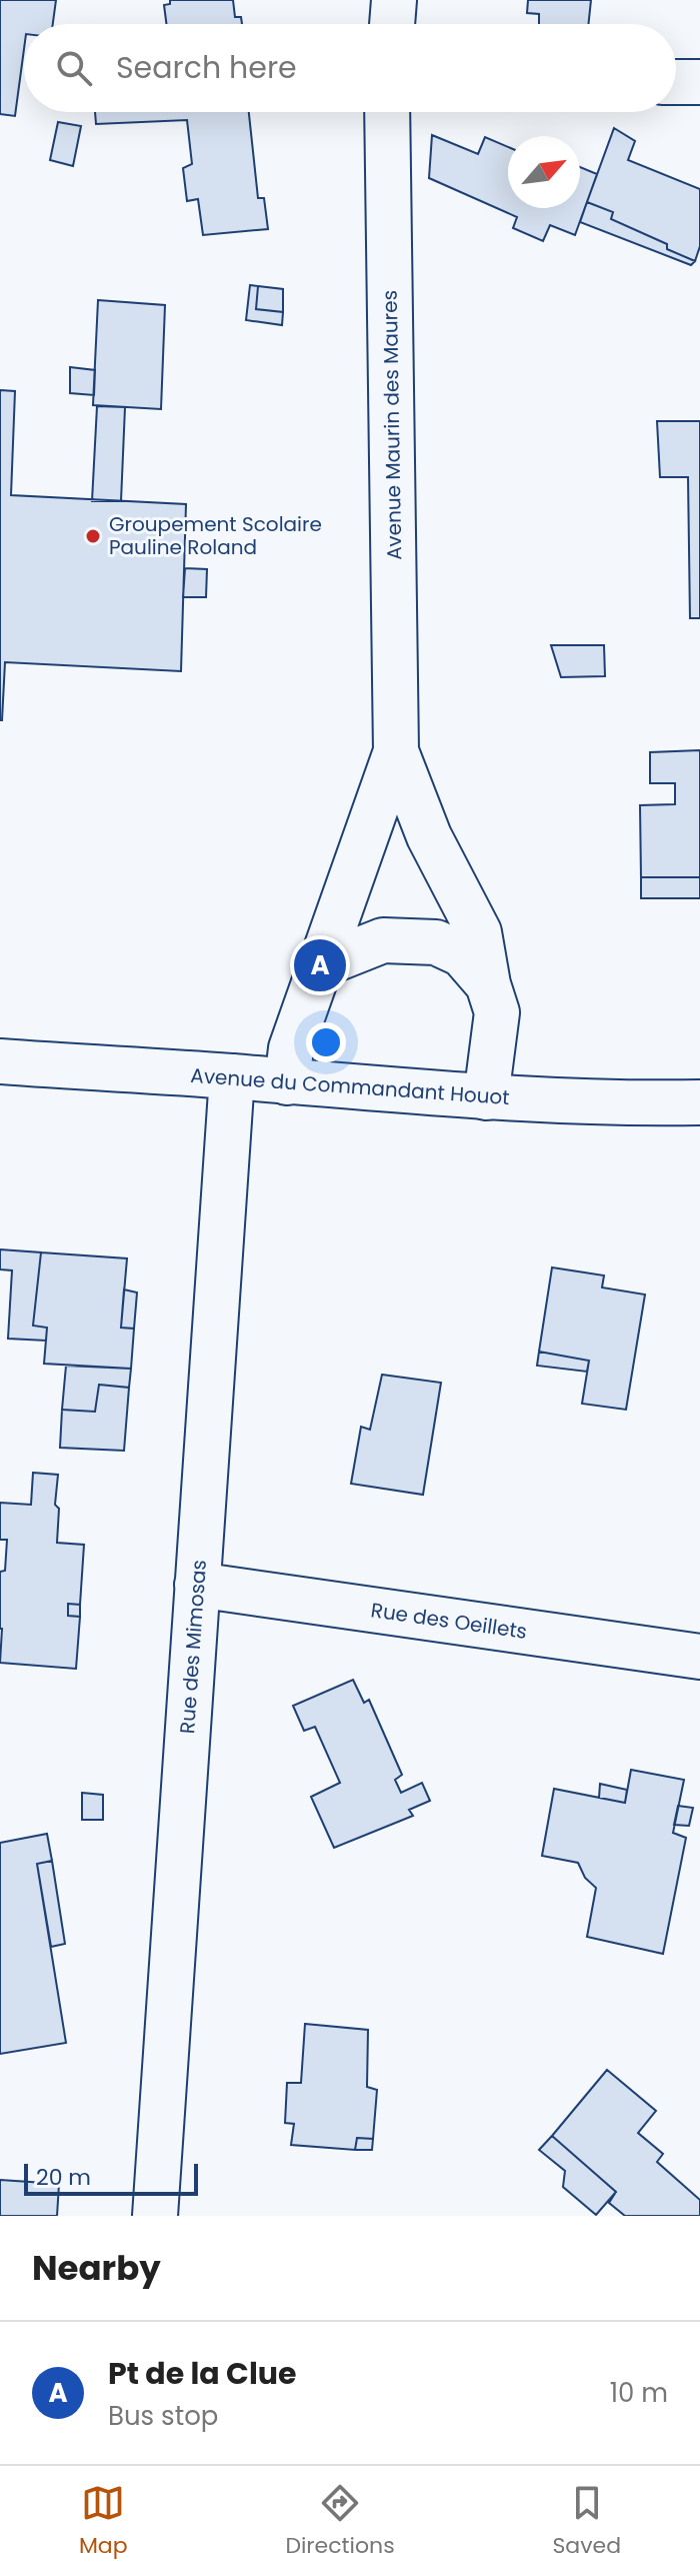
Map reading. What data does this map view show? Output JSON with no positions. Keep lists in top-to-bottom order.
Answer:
{
  "streets": {
    "street": [
      "Avenue Maurin des Maures",
      "Avenue du Commandant Houot",
      "Rue des Oeillets",
      "Rue des Mimosas"
    ]
  },
  "crossings": [
    ["Avenue Maurin des Maures", "Avenue du Commandant Houot"],
    ["Avenue du Commandant Houot", "Rue des Mimosas"],
    ["Rue des Oeillets", "Rue des Mimosas"]
  ],
  "places": ["Groupement Scolaire Pauline Roland"],
  "scale_bar": "20 m",
  "north": "top right",
  "page": {
    "search": "Search here",
    "pins": "A",
    "scale": "20 m",
    "heading": "Nearby",
    "list": [
      {
        "mark": "A",
        "name": "Pt de la Clue",
        "note": "Bus stop",
        "value": "10 m"
      }
    ],
    "nav": ["Map", "Directions", "Saved"]
  }
}
